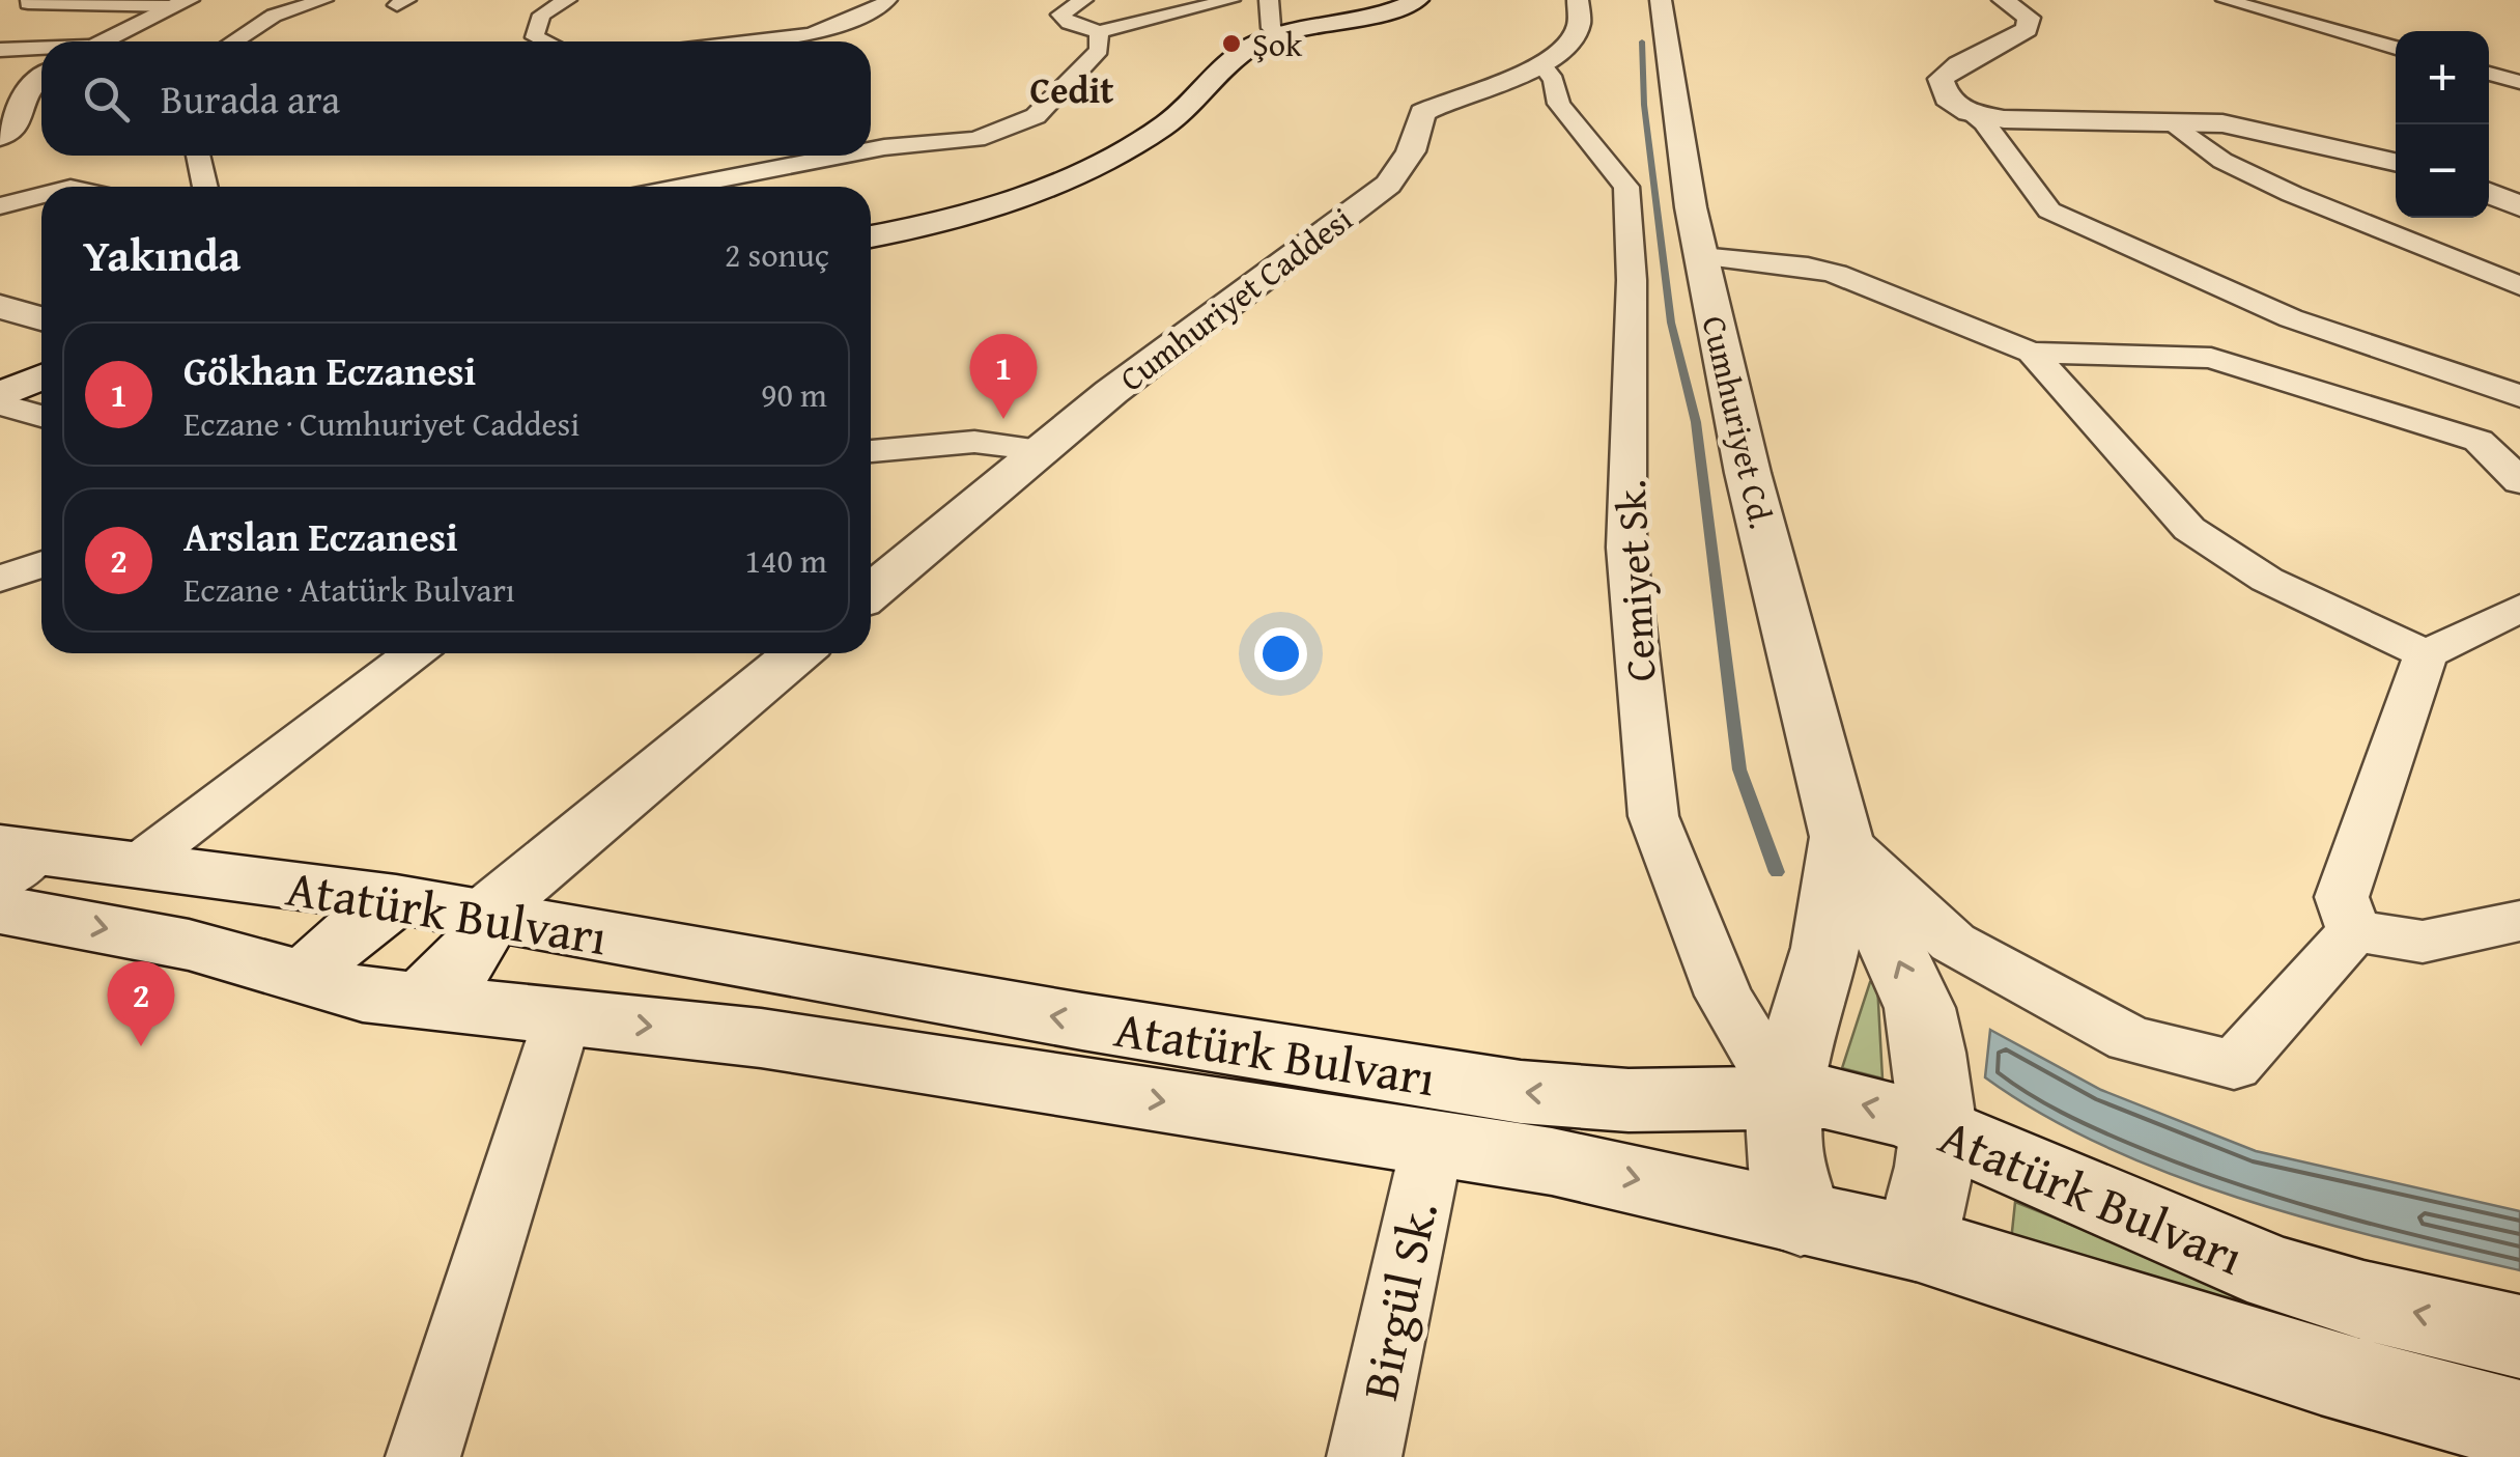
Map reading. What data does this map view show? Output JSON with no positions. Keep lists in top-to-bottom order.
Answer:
{
  "streets": {
    "street": [
      "Cumhuriyet Caddesi",
      "Cumhuriyet Cd.",
      "Cemiyet Sk.",
      "Atatürk Bulvarı",
      "Birgül Sk."
    ]
  },
  "crossings": [
    ["Cumhuriyet Caddesi", "Cemiyet Sk."],
    ["Cemiyet Sk.", "Atatürk Bulvarı"],
    ["Atatürk Bulvarı", "Birgül Sk."]
  ],
  "districts": ["Cedit"],
  "places": ["Şok"],
  "page": {
    "map_buttons": ["+", "−"],
    "search": "Burada ara",
    "heading": ["Yakında", "2 sonuç"],
    "list": [
      {
        "mark": "1",
        "name": "Gökhan Eczanesi",
        "note": "Eczane · Cumhuriyet Caddesi",
        "value": "90 m"
      },
      {
        "mark": "2",
        "name": "Arslan Eczanesi",
        "note": "Eczane · Atatürk Bulvarı",
        "value": "140 m"
      }
    ],
    "pins": ["1", "2"]
  }
}
